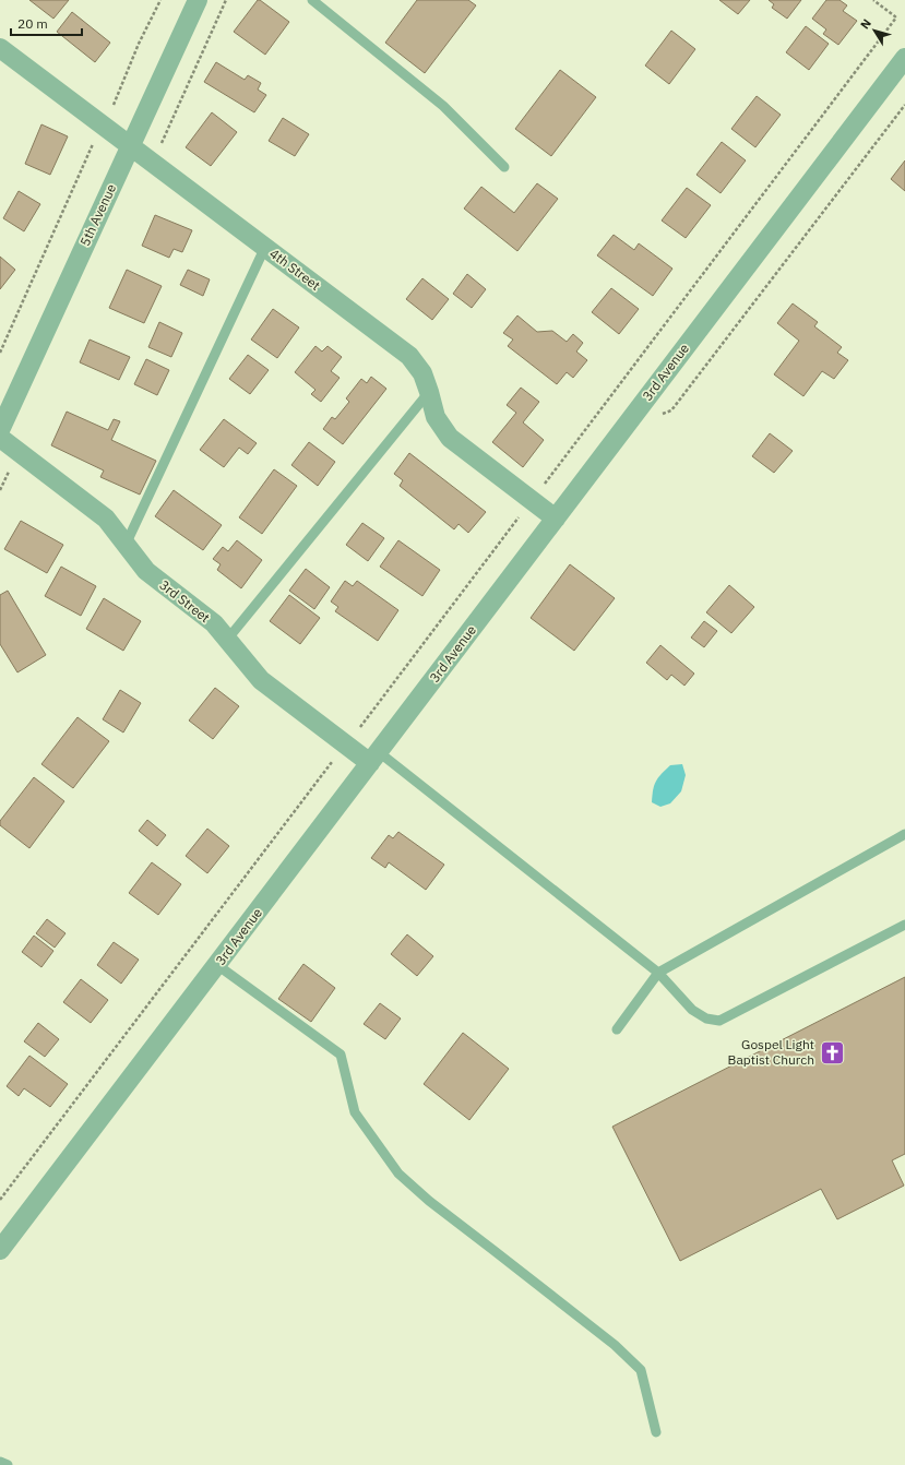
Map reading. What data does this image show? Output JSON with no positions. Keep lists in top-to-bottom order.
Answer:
{
  "streets": {
    "street": [
      "5th Avenue",
      "4th Street",
      "3rd Avenue",
      "3rd Street"
    ]
  },
  "crossings": [
    ["5th Avenue", "4th Street"],
    ["4th Street", "3rd Avenue"],
    ["3rd Avenue", "3rd Street"]
  ],
  "places": {
    "church": ["Gospel Light Baptist Church"]
  },
  "scale_bar": "20 m",
  "north": "top left"
}
